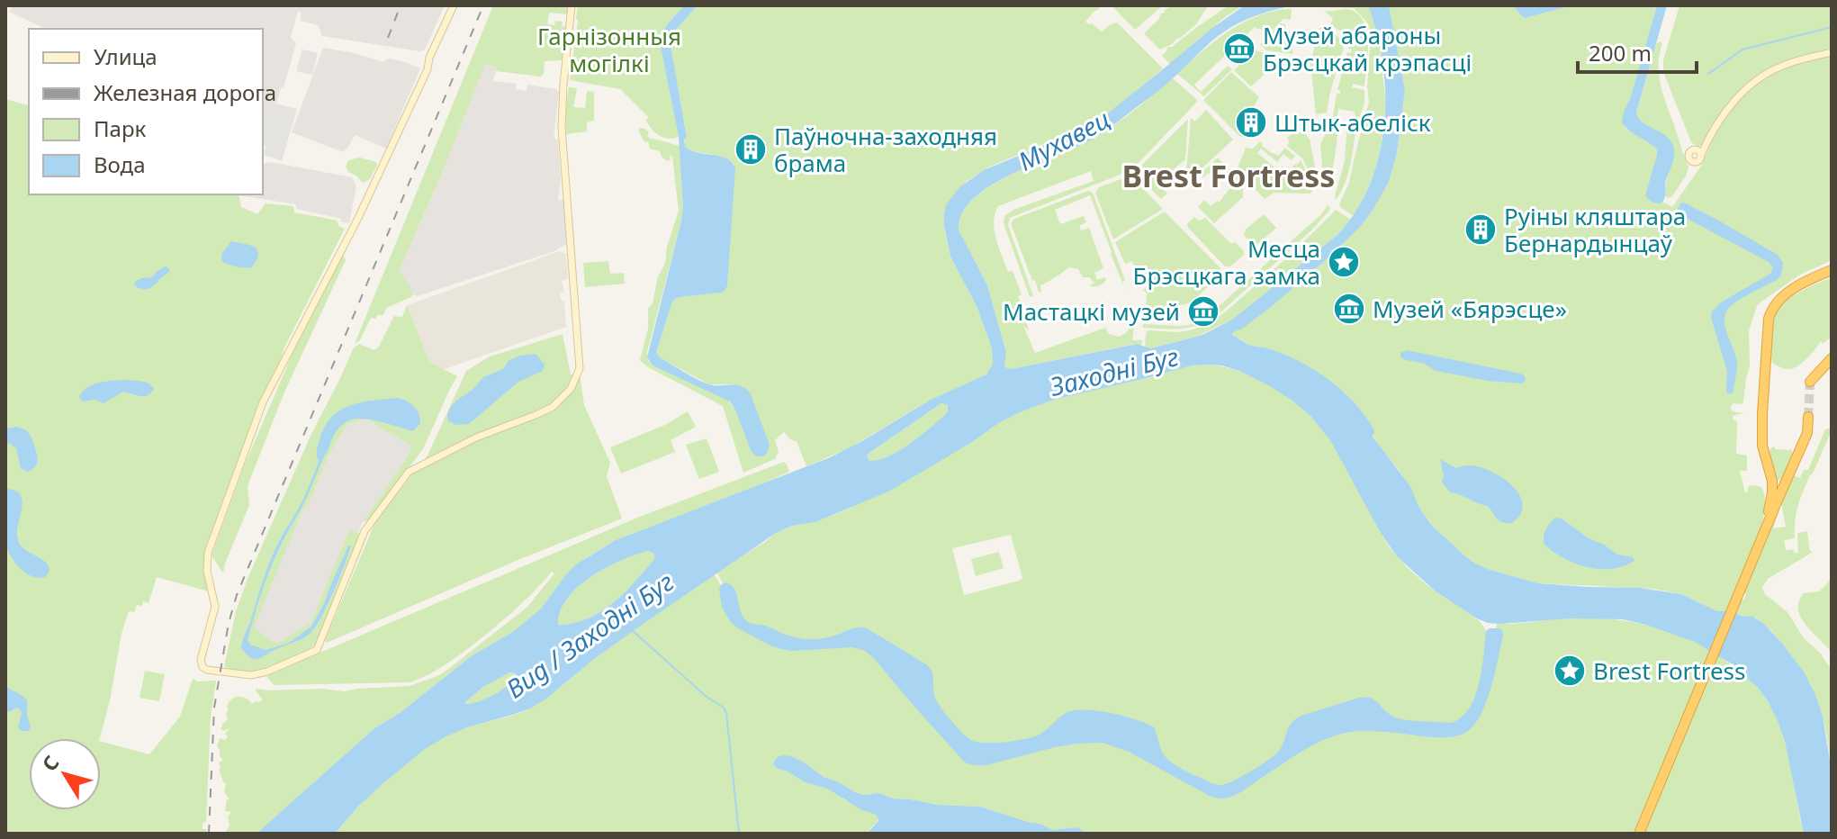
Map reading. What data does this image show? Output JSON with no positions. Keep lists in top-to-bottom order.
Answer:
{
  "districts": ["Brest Fortress"],
  "water": ["Мухавец", "Заходні Буг", "Bug / Заходні Буг"],
  "parks": ["Гарнізонныя могілкі"],
  "places": {
    "museum": ["Музей абароны Брэсцкай крэпасці", "Музей «Бярэсце»", "Мастацкі музей"],
    "building": ["Штык-абеліск", "Паўночна-заходняя брама", "Руіны кляштара Бернардынцаў"],
    "place": ["Месца Брэсцкага замка", "Brest Fortress"]
  },
  "legend": [
    "Улица",
    "Железная дорога",
    "Парк",
    "Вода"
  ],
  "scale_bar": "200 m",
  "north": "top left"
}
